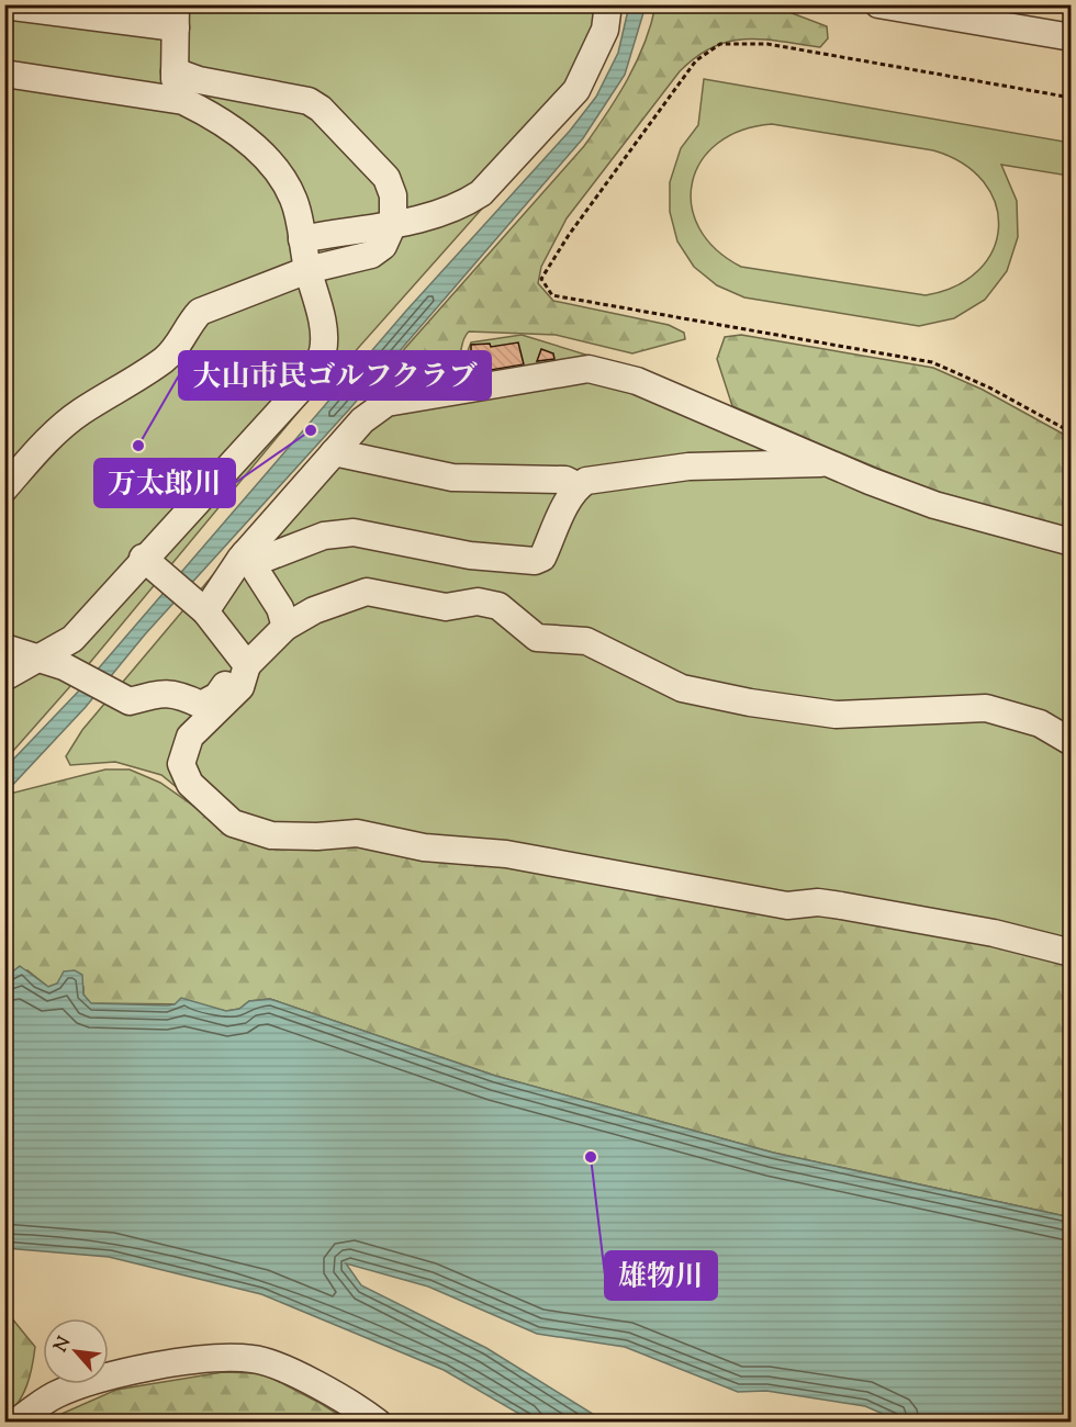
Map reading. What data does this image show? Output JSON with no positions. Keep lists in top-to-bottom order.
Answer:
{
  "places": ["万太郎川", "大山市民ゴルフクラブ", "雄物川"],
  "north": "top left"
}
